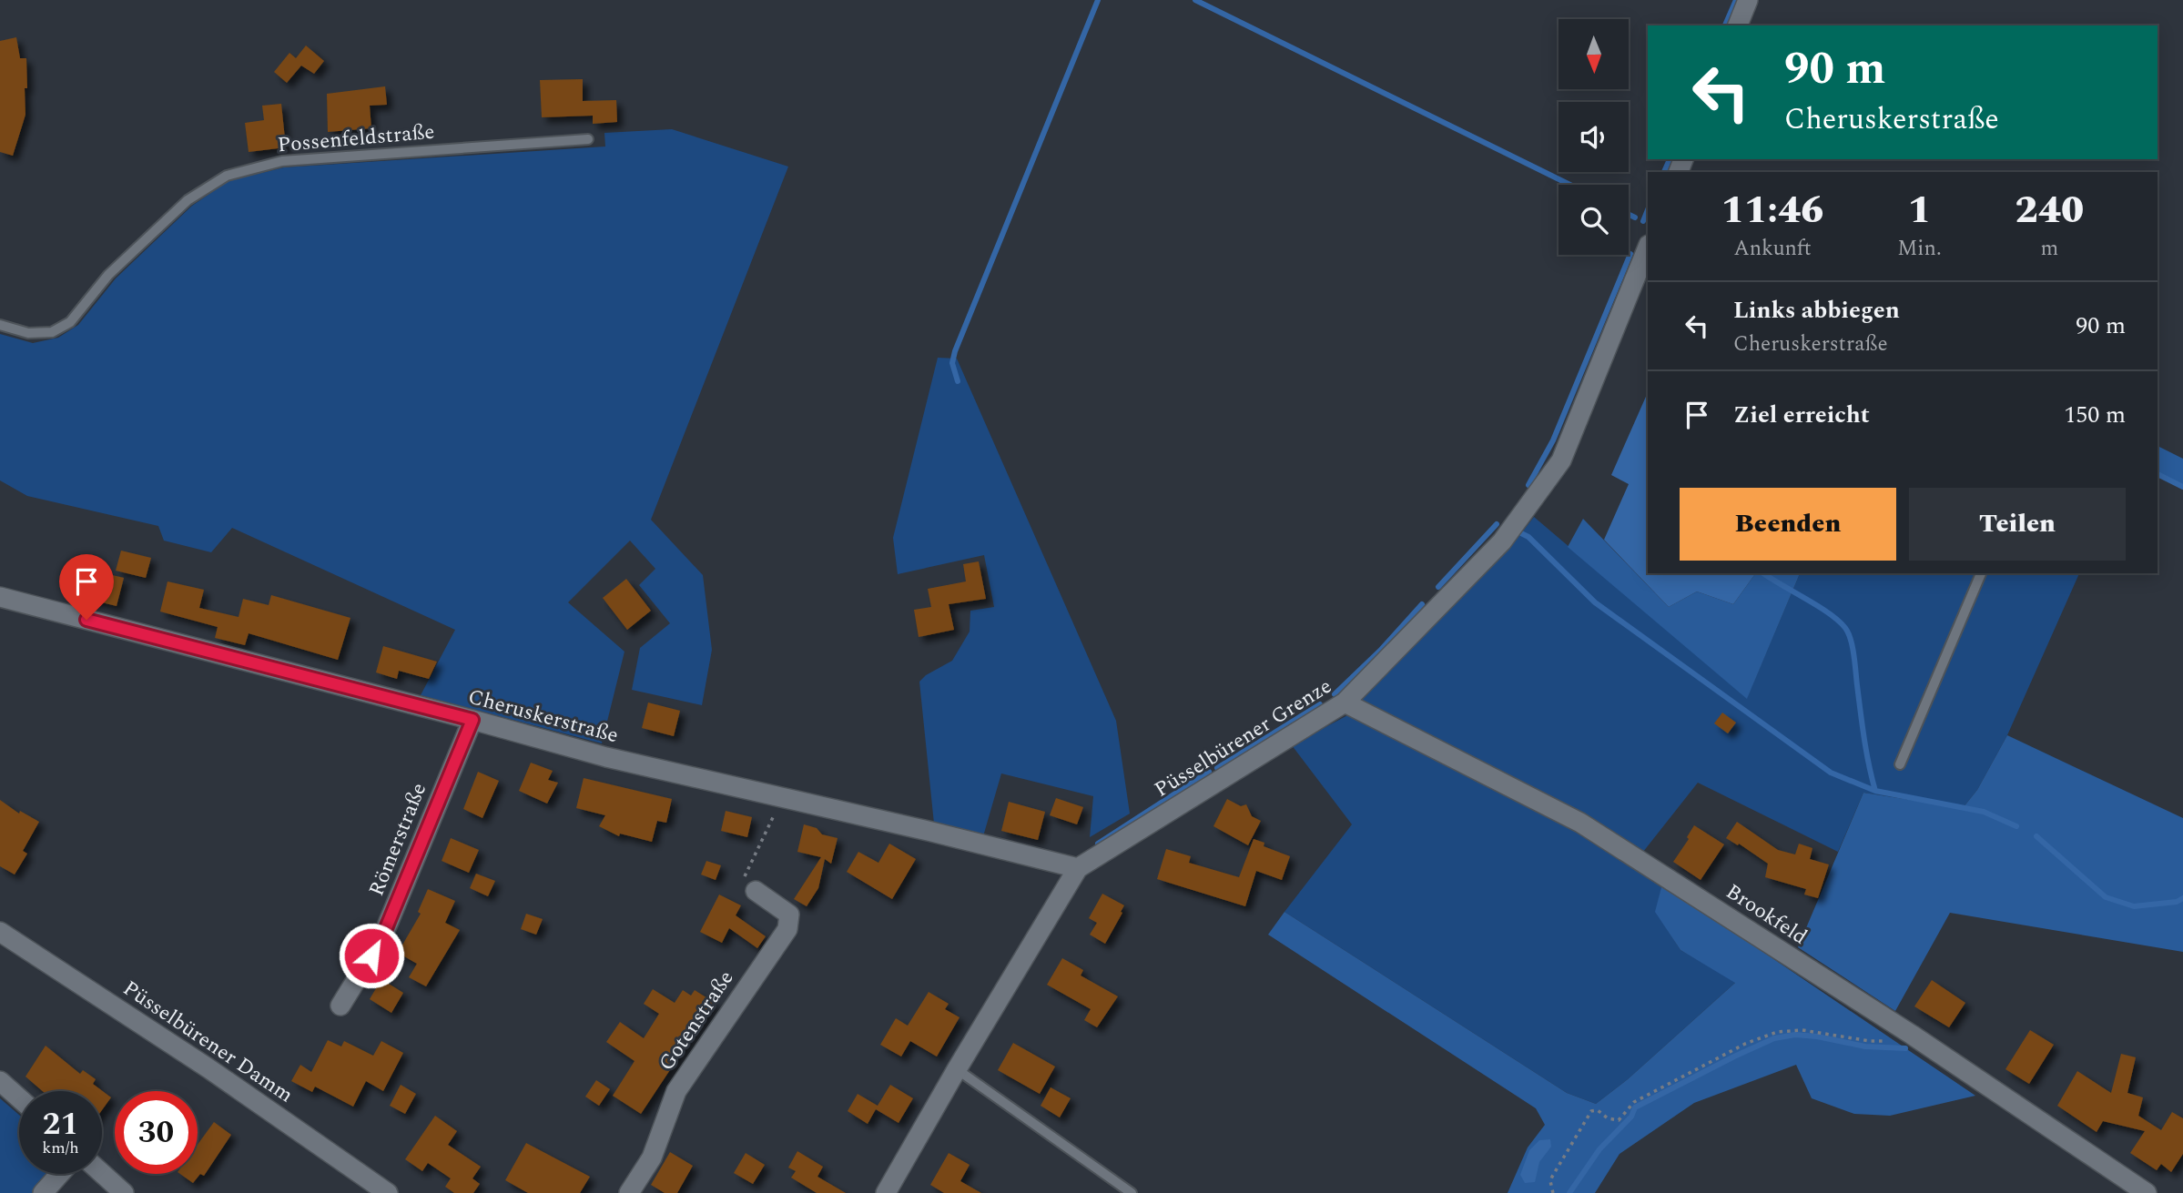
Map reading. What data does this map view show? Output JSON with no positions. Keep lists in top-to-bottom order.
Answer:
{
  "streets": {
    "street": [
      "Cheruskerstraße",
      "Püsselbürener Grenze",
      "Römerstraße",
      "Brookfeld",
      "Gotenstraße",
      "Püsselbürener Damm"
    ],
    "lane": ["Possenfeldstraße"]
  },
  "crossings": [
    ["Cheruskerstraße", "Püsselbürener Grenze"],
    ["Cheruskerstraße", "Römerstraße"],
    ["Püsselbürener Grenze", "Brookfeld"]
  ],
  "north": "bottom",
  "page": {
    "turn": ["90 m", "Cheruskerstraße"],
    "eta": [
      "11:46",
      "Ankunft",
      "1",
      "Min.",
      "240",
      "m"
    ],
    "list": [
      {
        "name": "Links abbiegen",
        "note": "Cheruskerstraße",
        "value": "90 m"
      },
      {
        "name": "Ziel erreicht",
        "value": "150 m"
      }
    ],
    "buttons": ["Beenden", "Teilen"],
    "speed": "21 km/h",
    "limit": "30"
  }
}
